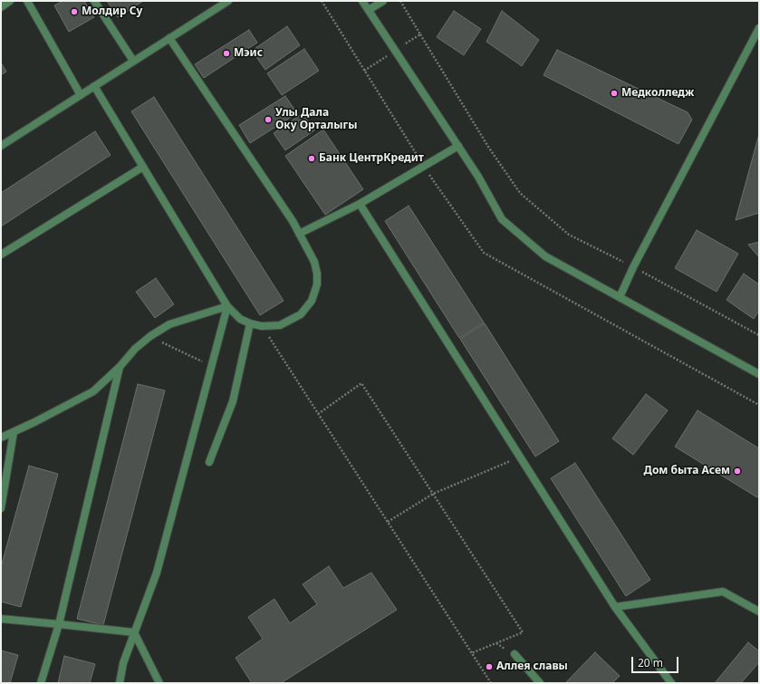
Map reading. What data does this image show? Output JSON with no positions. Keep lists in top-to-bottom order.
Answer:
{
  "places": [
    "Молдир Су",
    "Мэис",
    "Медколледж",
    "Улы Дала Оку Орталыгы",
    "Банк ЦентрКредит",
    "Дом быта Асем",
    "Аллея славы"
  ],
  "scale_bar": "20 m"
}
